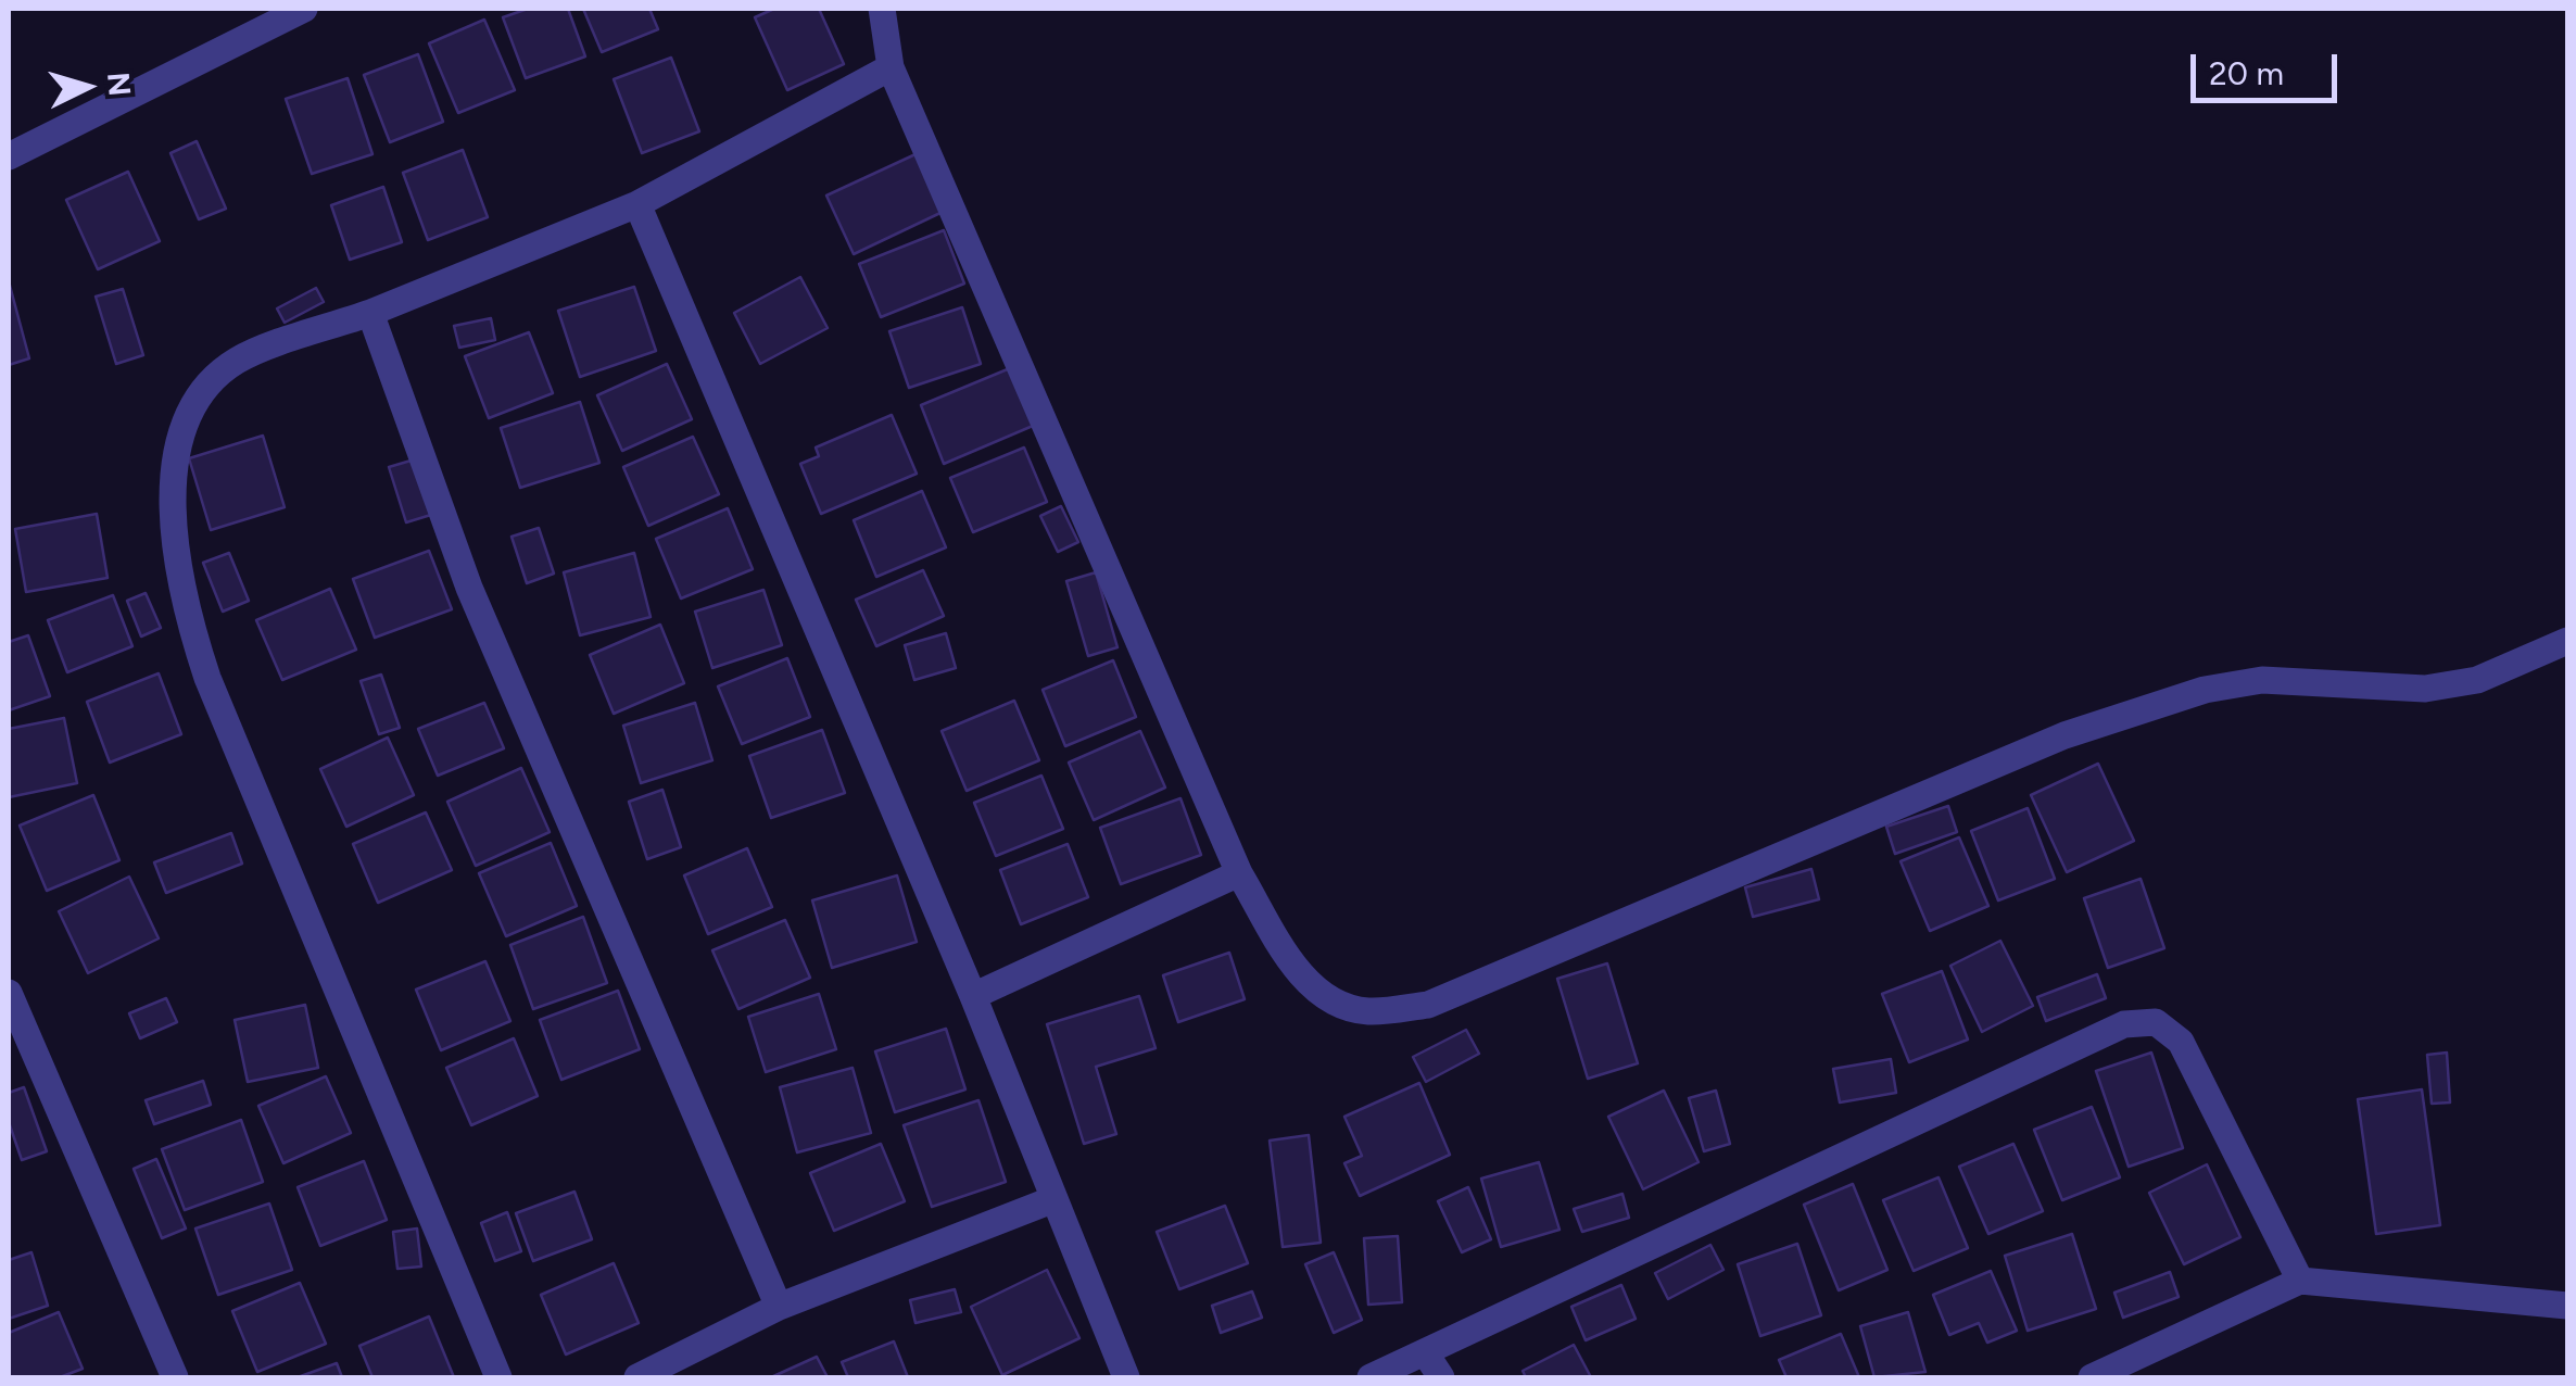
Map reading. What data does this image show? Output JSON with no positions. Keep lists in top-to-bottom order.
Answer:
{
  "scale_bar": "20 m",
  "north": "right"
}
